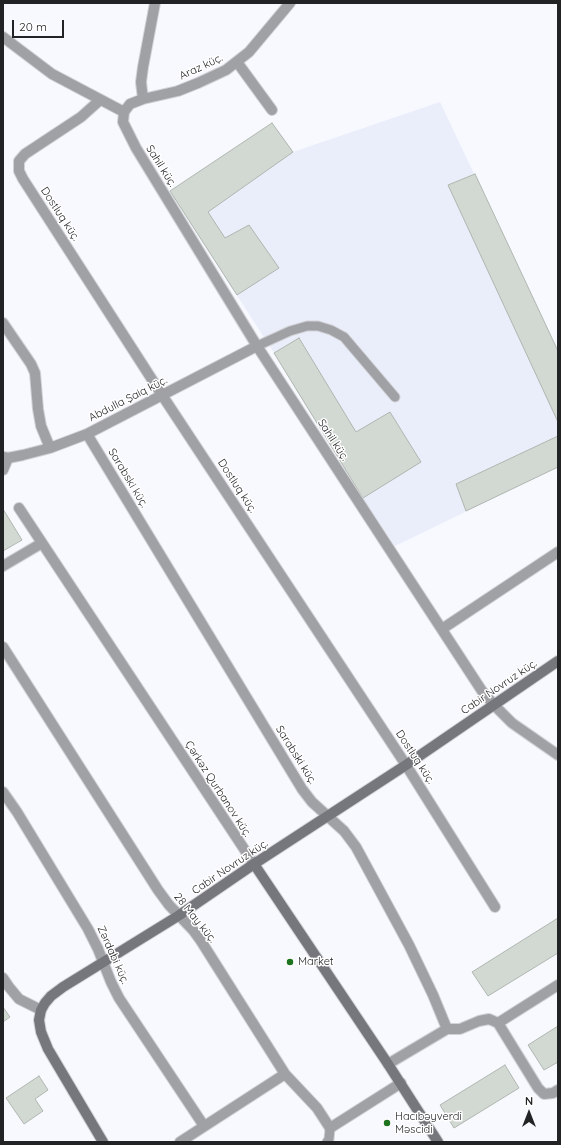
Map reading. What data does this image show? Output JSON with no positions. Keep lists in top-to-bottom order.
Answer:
{
  "streets": {
    "main road": ["Cabir Novruz küç.", "Çərkəz Qurbanov küç."],
    "street": [
      "Araz küç.",
      "Sahil küç.",
      "Dostluq küç.",
      "Abdulla Şaiq küç.",
      "Sarabski küç.",
      "28 May küç.",
      "Zərdabi küç."
    ]
  },
  "crossings": [
    ["Araz küç.", "Sahil küç."],
    ["Sahil küç.", "Abdulla Şaiq küç."],
    ["Sahil küç.", "Cabir Novruz küç."],
    ["Dostluq küç.", "Abdulla Şaiq küç."],
    ["Dostluq küç.", "Cabir Novruz küç."],
    ["Abdulla Şaiq küç.", "Sarabski küç."],
    ["Sarabski küç.", "Cabir Novruz küç."],
    ["Cabir Novruz küç.", "Çərkəz Qurbanov küç."],
    ["Cabir Novruz küç.", "28 May küç."],
    ["Cabir Novruz küç.", "Zərdabi küç."]
  ],
  "places": ["Market", "Hacıbəyverdi Məscidi"],
  "scale_bar": "20 m",
  "north": "top"
}
